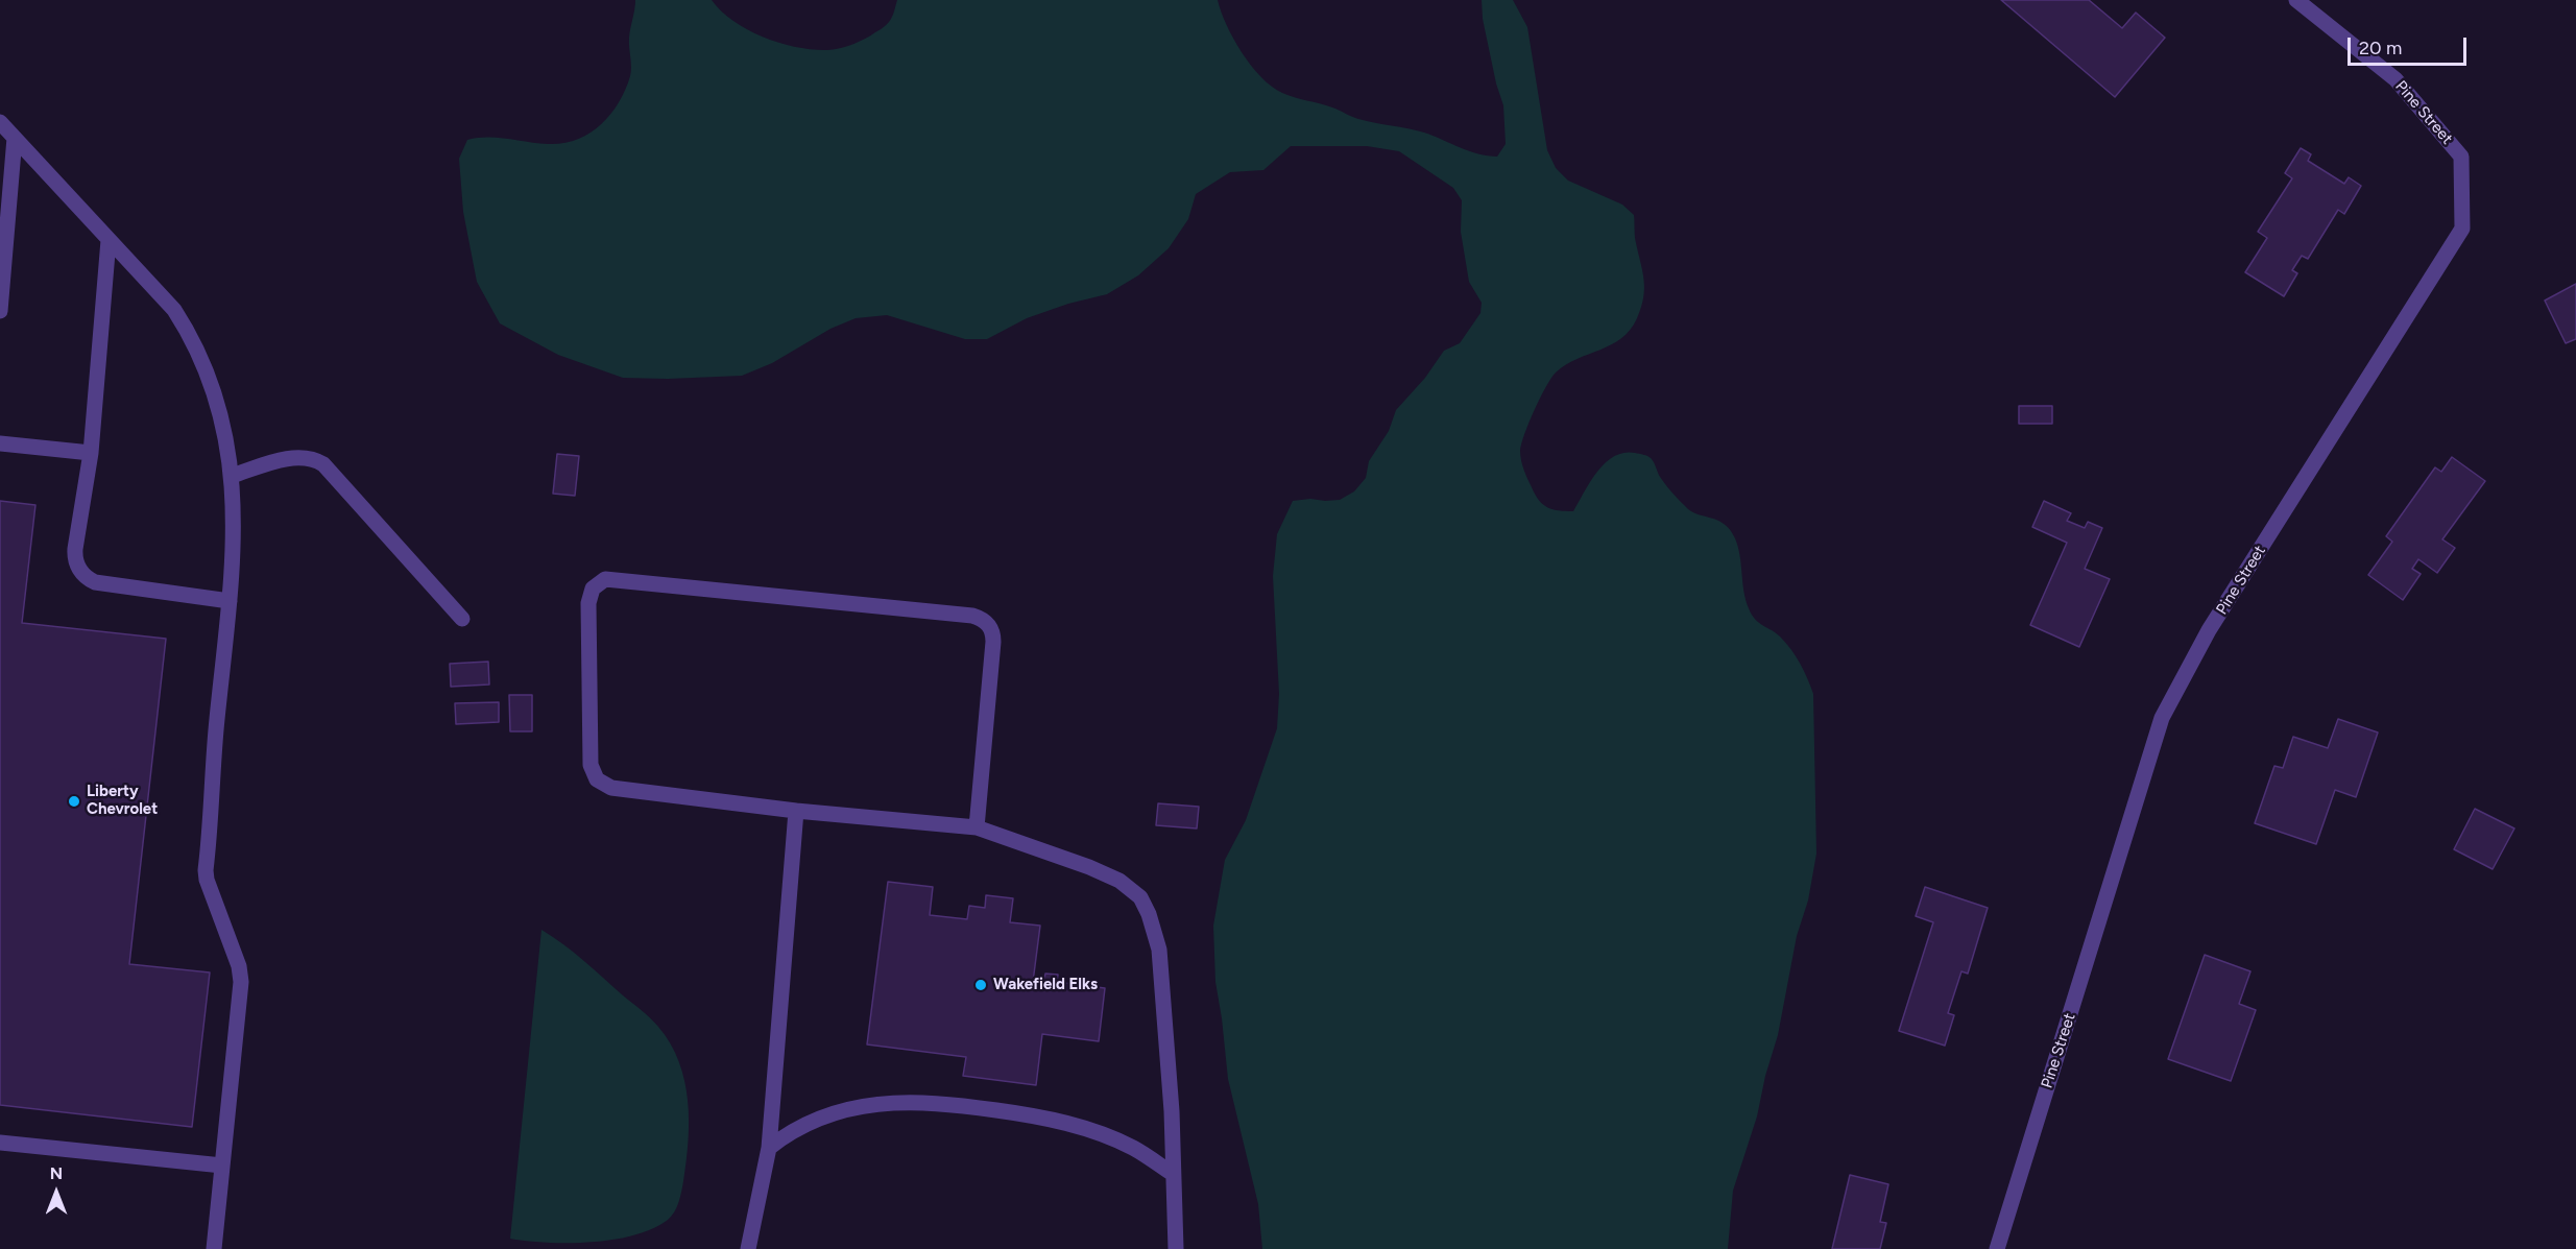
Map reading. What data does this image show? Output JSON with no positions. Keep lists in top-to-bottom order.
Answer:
{
  "streets": {
    "street": ["Pine Street"]
  },
  "places": ["Liberty Chevrolet", "Wakefield Elks"],
  "scale_bar": "20 m",
  "north": "top"
}
